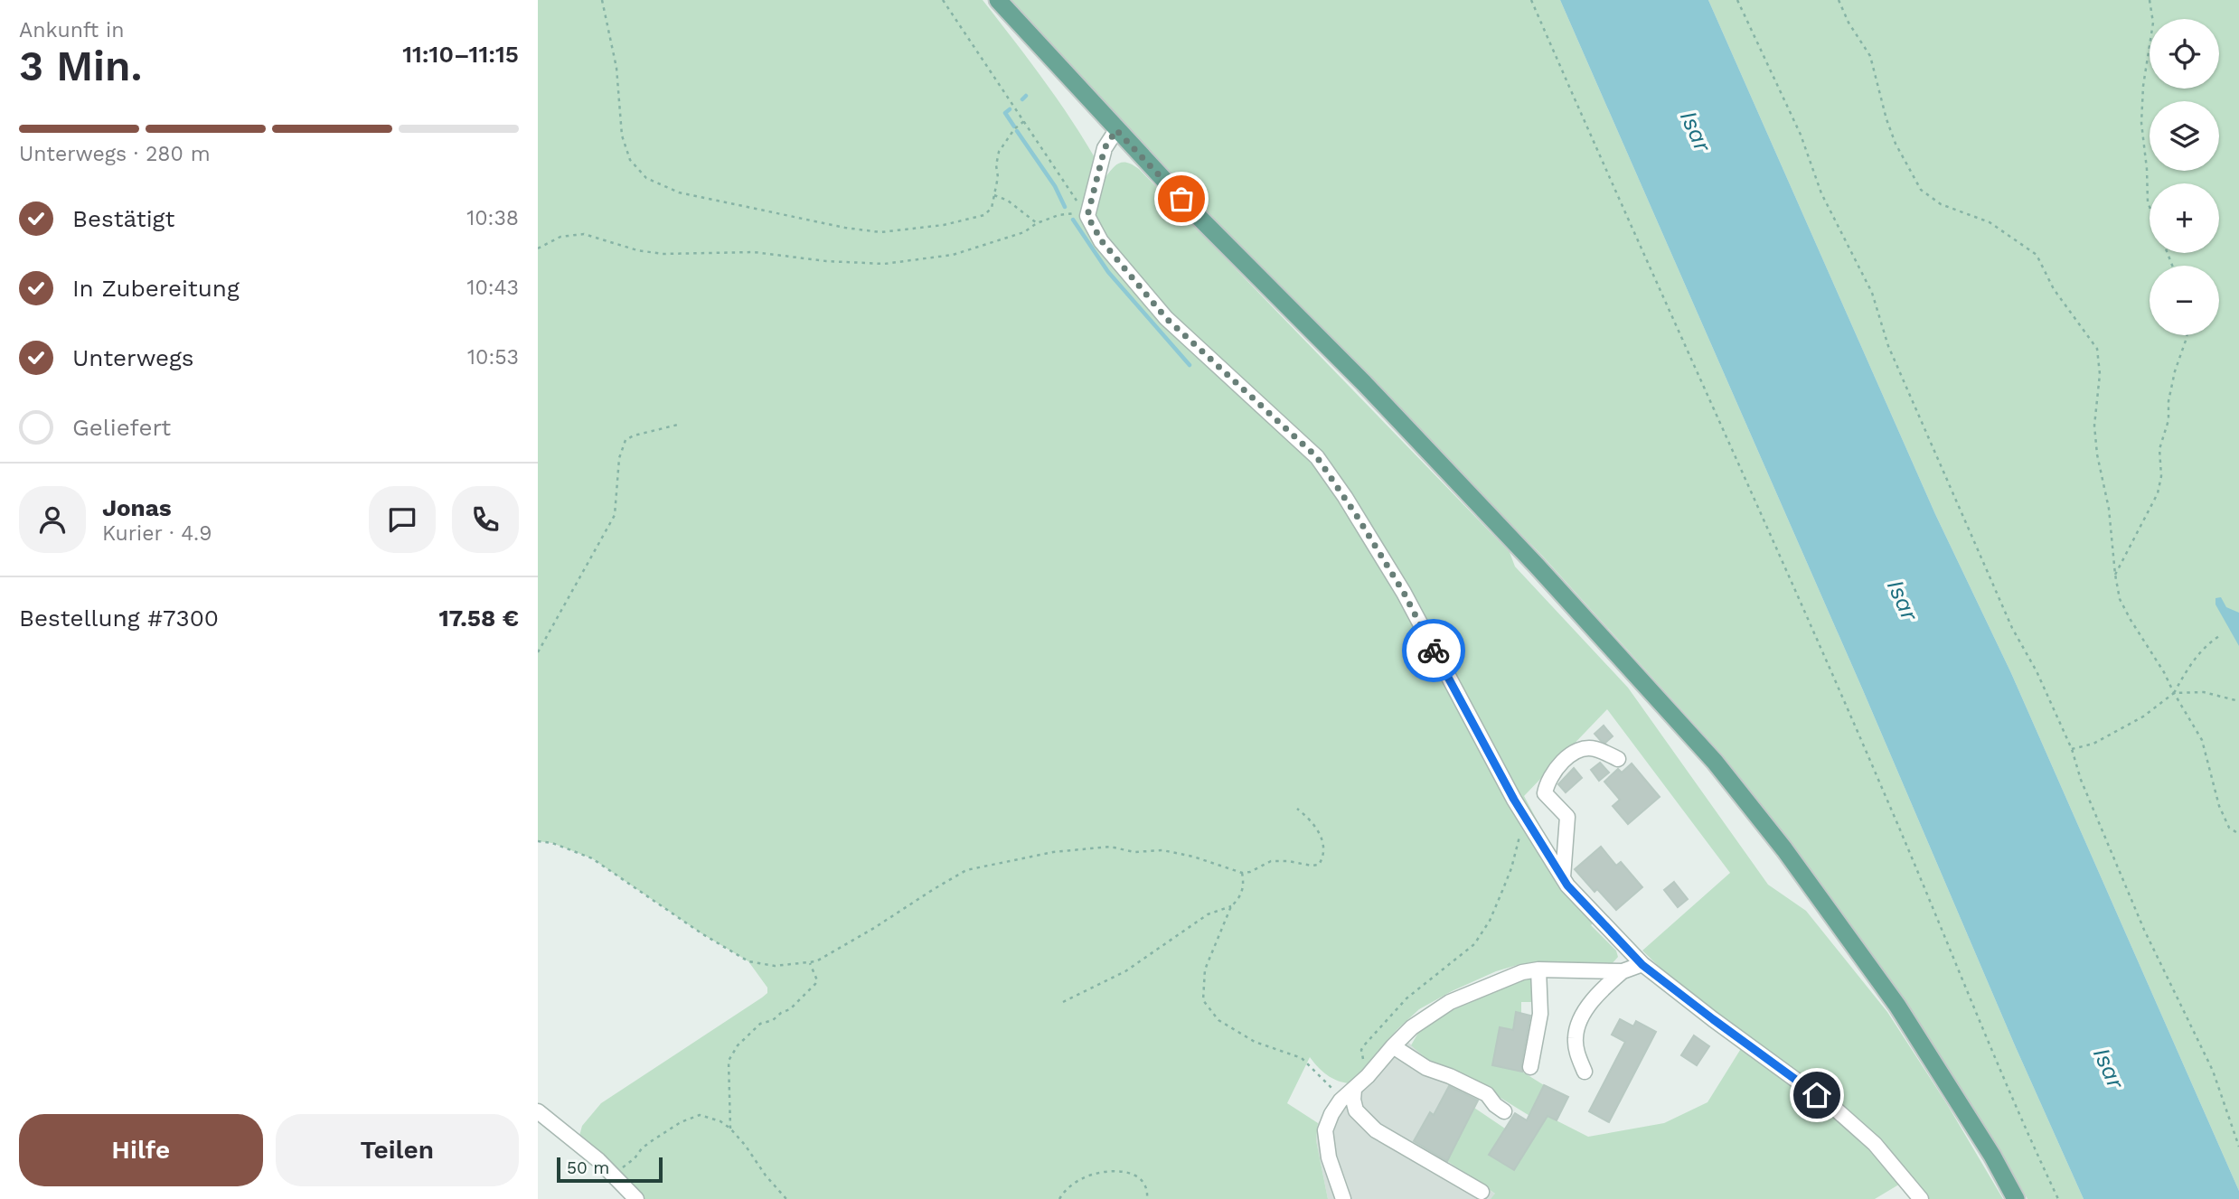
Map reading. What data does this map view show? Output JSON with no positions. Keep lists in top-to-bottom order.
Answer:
{
  "water": ["Isar"],
  "scale_bar": "50 m",
  "page": {
    "heading": ["3 Min.", "Ankunft in", "11:10–11:15"],
    "panel": [
      "Jonas",
      "Kurier · 4.9",
      "Bestellung #7300",
      "17.58 €"
    ],
    "map_buttons": ["+", "−"],
    "bar": "Unterwegs · 280 m",
    "list": [
      ["Bestätigt", "10:38"],
      ["In Zubereitung", "10:43"],
      ["Unterwegs", "10:53"],
      "Geliefert"
    ],
    "buttons": ["Hilfe", "Teilen"],
    "scale": "50 m"
  }
}
